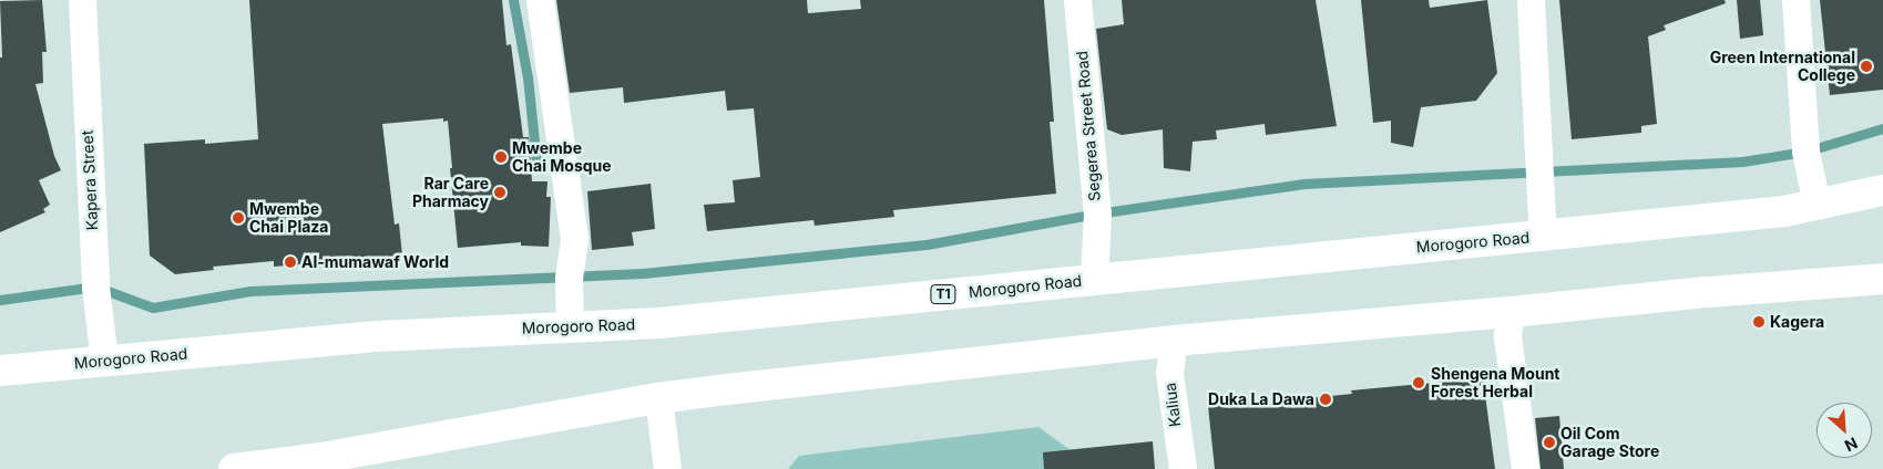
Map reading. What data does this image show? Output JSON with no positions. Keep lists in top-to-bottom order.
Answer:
{
  "streets": {
    "highway": ["Morogoro Road", "T1"],
    "street": ["Segerea Street Road", "Kapera Street", "Kaliua"]
  },
  "crossings": [
    ["Segerea Street Road", "Morogoro Road"],
    ["Kapera Street", "Morogoro Road"]
  ],
  "places": [
    "Green International College",
    "Mwembe Chai Mosque",
    "Rar Care Pharmacy",
    "Mwembe Chai Plaza",
    "Al-mumawaf World",
    "Kagera",
    "Shengena Mount Forest Herbal",
    "Duka La Dawa",
    "Oil Com Garage Store"
  ],
  "north": "bottom right"
}
